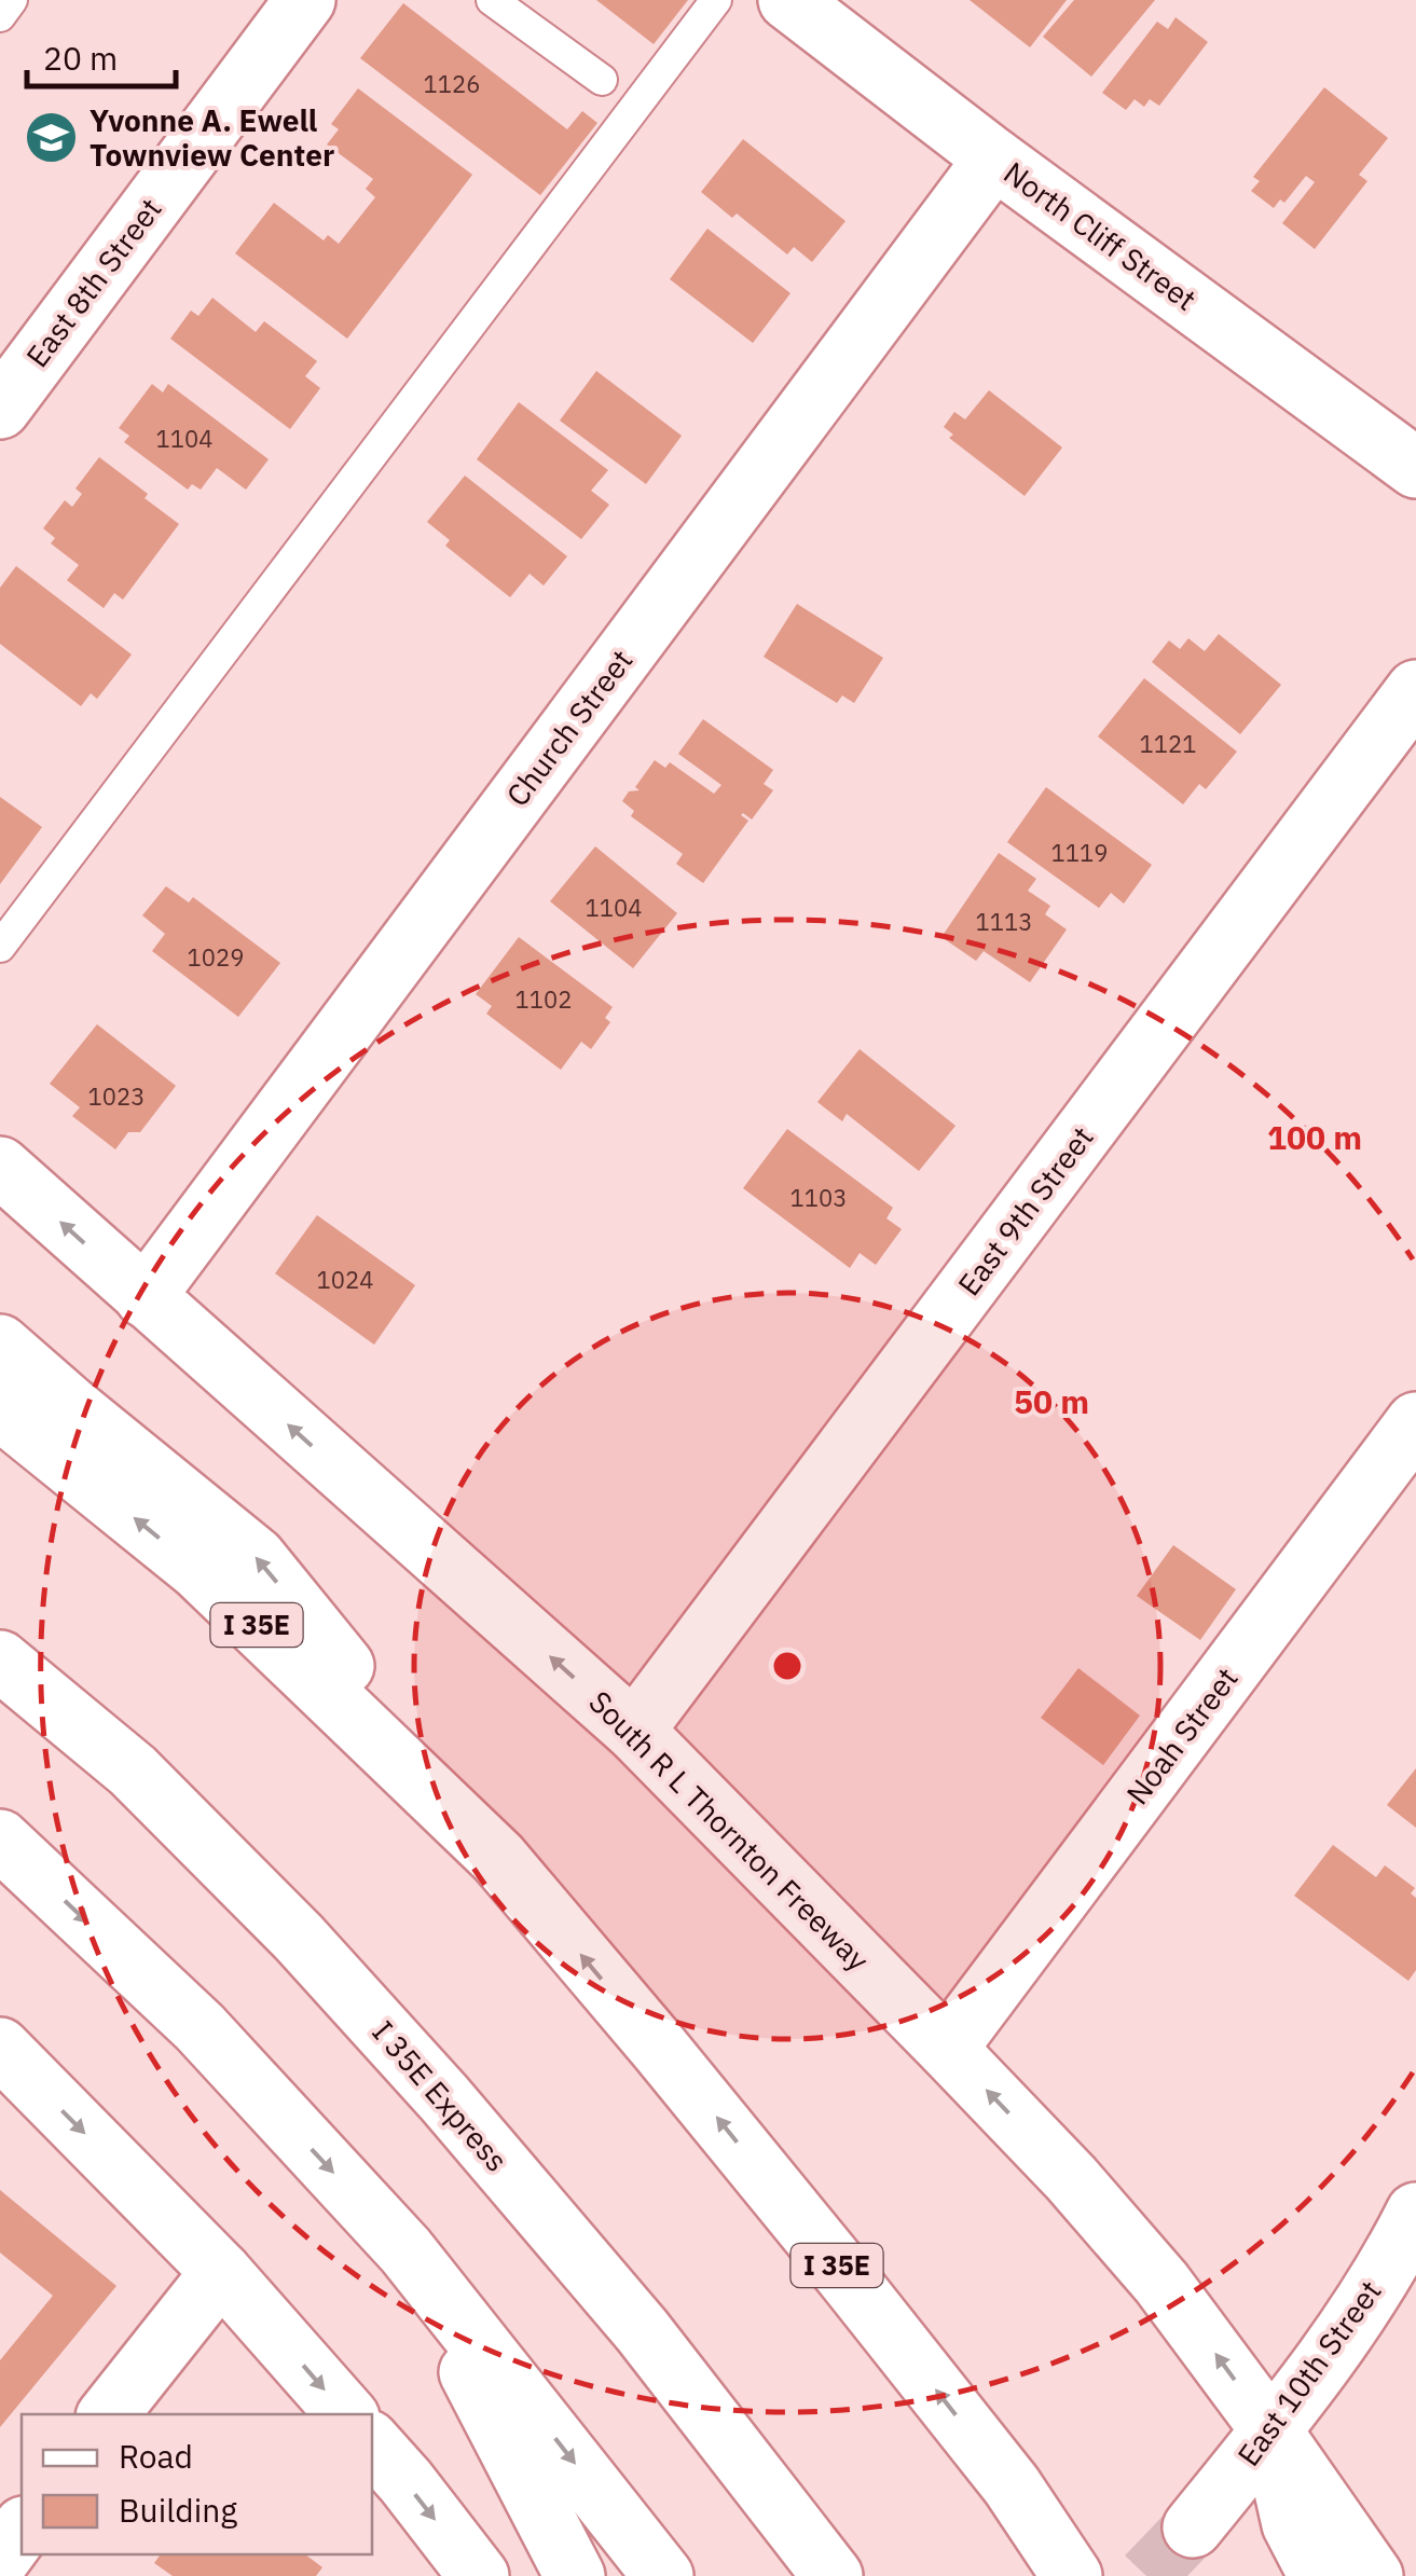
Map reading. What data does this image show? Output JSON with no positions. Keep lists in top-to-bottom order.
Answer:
{
  "streets": {
    "main road": [
      "North Cliff Street",
      "East 8th Street",
      "Church Street",
      "East 9th Street",
      "I 35E",
      "Noah Street",
      "South R L Thornton Freeway",
      "I 35E Express",
      "East 10th Street"
    ]
  },
  "crossings": [
    ["North Cliff Street", "Church Street"],
    ["Church Street", "South R L Thornton Freeway"],
    ["East 9th Street", "South R L Thornton Freeway"],
    ["Noah Street", "South R L Thornton Freeway"],
    ["South R L Thornton Freeway", "East 10th Street"]
  ],
  "places": {
    "school or university": ["Yvonne A. Ewell Townview Center"]
  },
  "house_numbers": [
    "1126",
    "1104",
    "1121",
    "1119",
    "1104",
    "1113",
    "1029",
    "1102",
    "1023",
    "1103",
    "1024"
  ],
  "legend": ["Road", "Building"],
  "scale_bar": "20 m",
  "rings": ["100 m", "50 m"]
}
